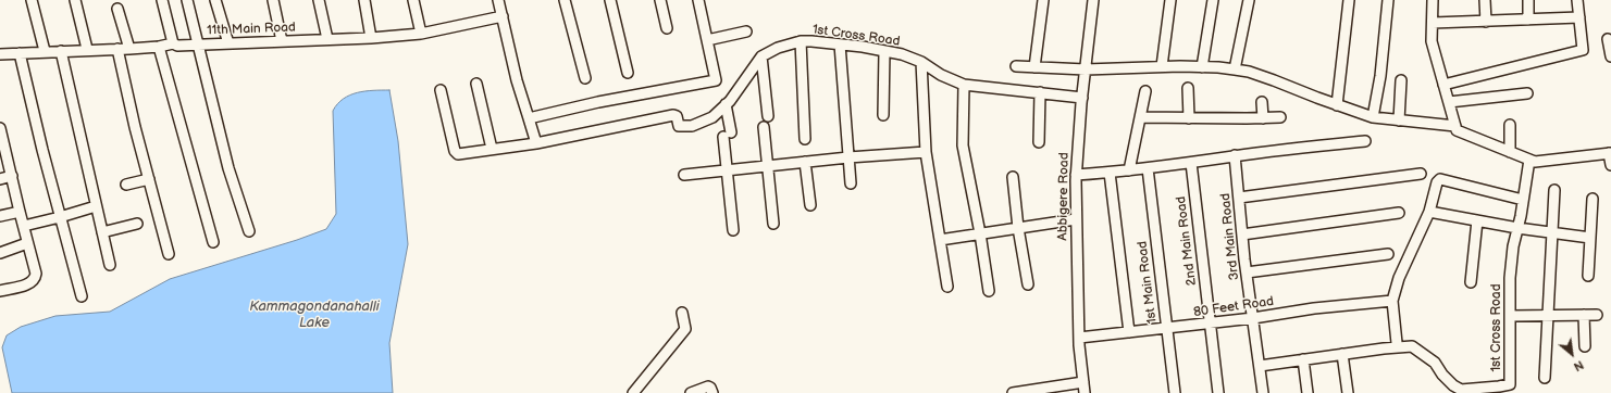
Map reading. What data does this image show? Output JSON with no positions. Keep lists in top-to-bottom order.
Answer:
{
  "streets": {
    "street": [
      "11th Main Road",
      "1st Cross Road",
      "Abbigere Road",
      "3rd Main Road",
      "2nd Main Road",
      "1st Main Road",
      "80 Feet Road"
    ]
  },
  "crossings": [
    ["1st Cross Road", "Abbigere Road"],
    ["1st Cross Road", "3rd Main Road"],
    ["Abbigere Road", "80 Feet Road"],
    ["3rd Main Road", "80 Feet Road"],
    ["2nd Main Road", "80 Feet Road"],
    ["1st Main Road", "80 Feet Road"]
  ],
  "water": ["Kammagondanahalli Lake"],
  "north": "bottom right"
}
